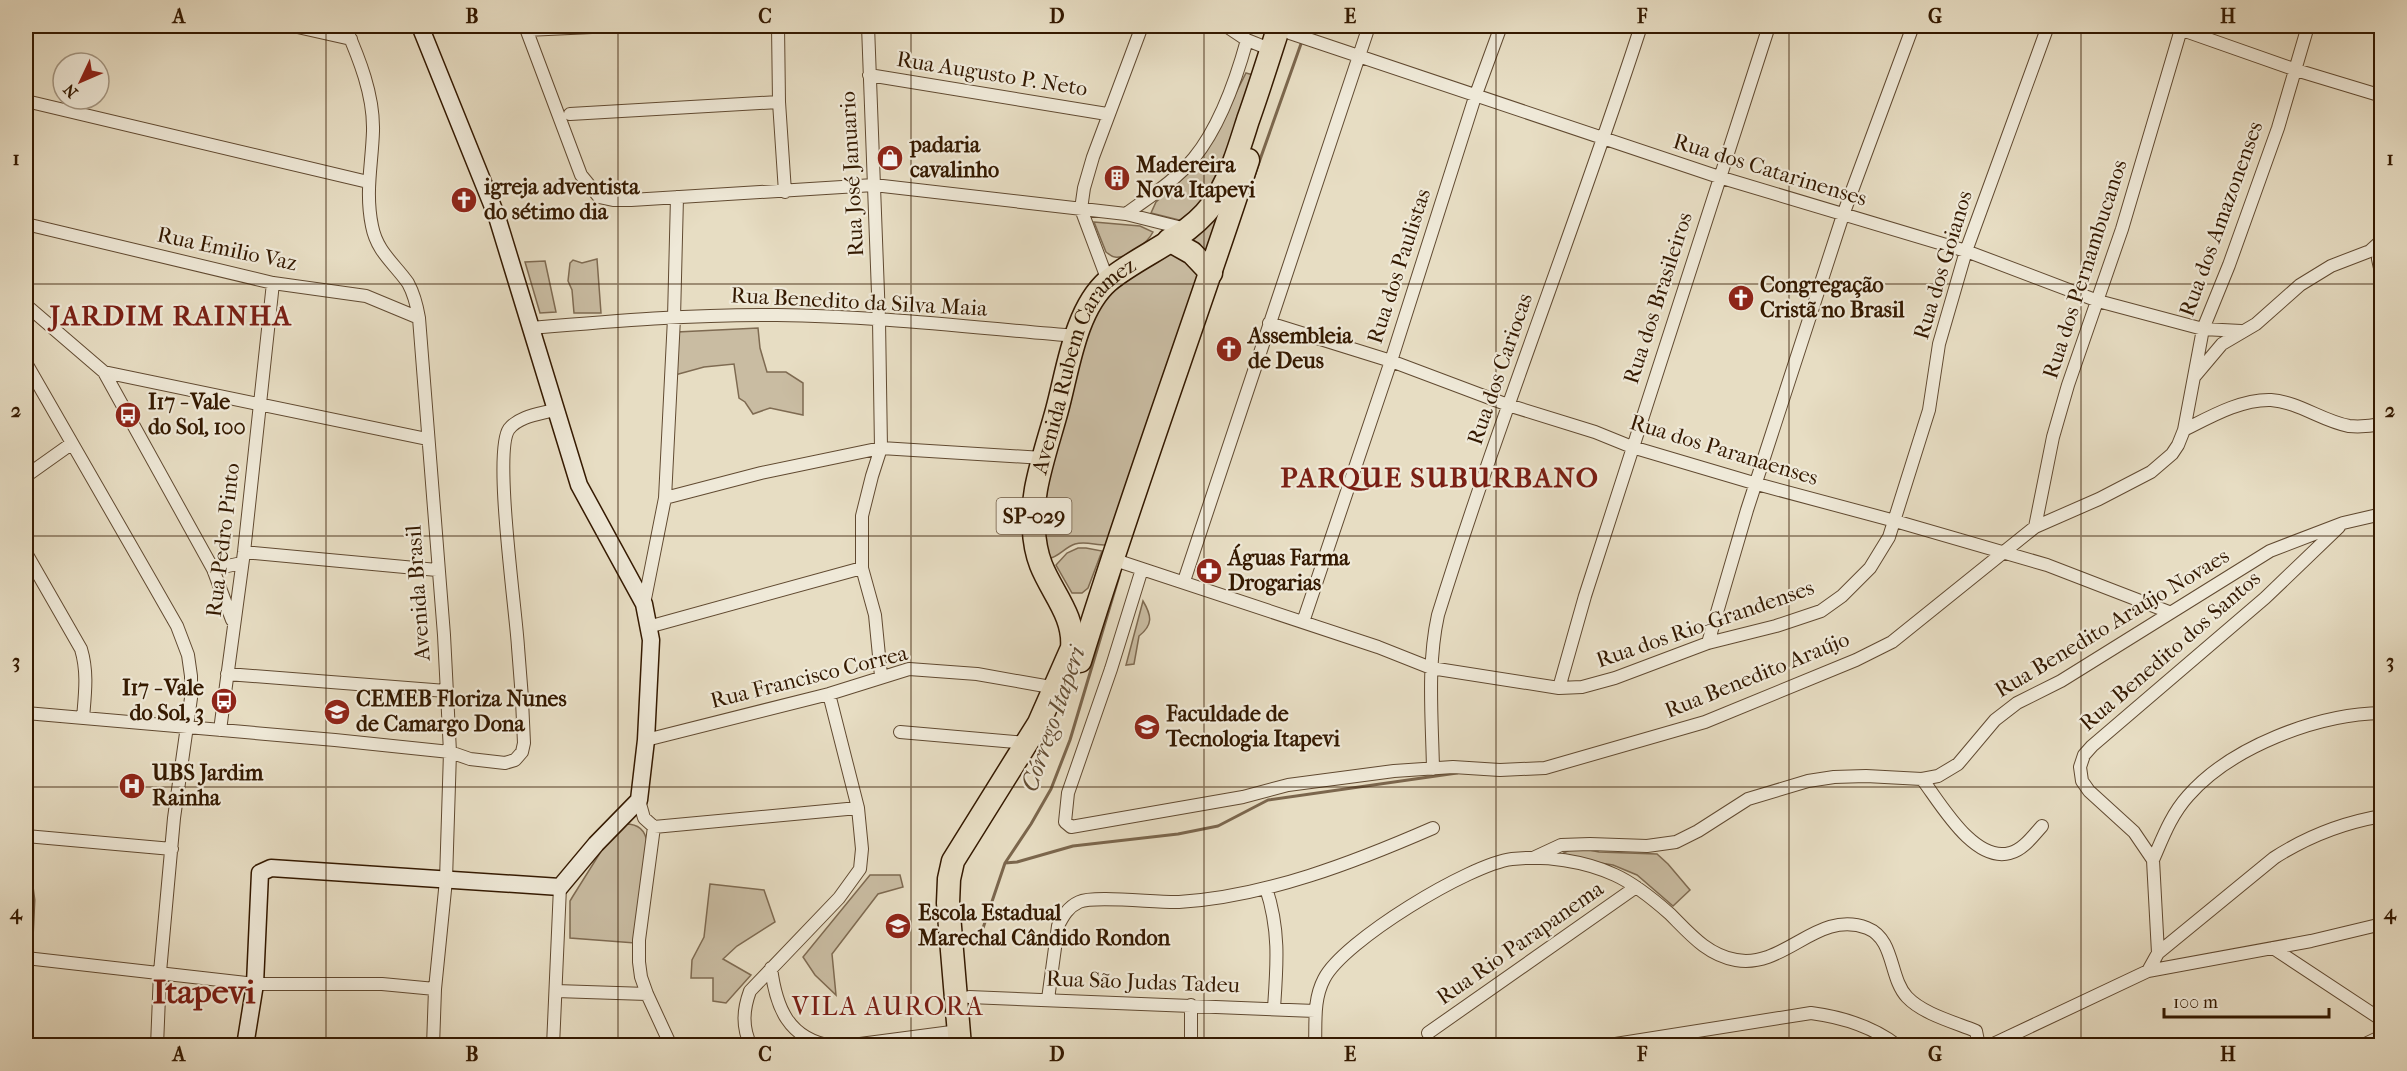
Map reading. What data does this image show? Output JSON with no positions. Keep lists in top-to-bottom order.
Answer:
{
  "streets": {
    "highway": ["Avenida Rubem Caramez", "SP-029"],
    "street": [
      "Rua Augusto P. Neto",
      "Rua dos Catarinenses",
      "Rua José Januario",
      "Rua dos Amazonenses",
      "Rua Emilio Vaz",
      "Rua dos Goianos",
      "Rua dos Paulistas",
      "Rua dos Pernambucanos",
      "Rua dos Brasileiros",
      "Rua Benedito da Silva Maia",
      "Rua dos Cariocas",
      "Rua dos Paranaenses",
      "Rua Pedro Pinto",
      "Avenida Brasil",
      "Rua Benedito Araújo Novaes",
      "Rua dos Rio-Grandenses",
      "Rua Benedito dos Santos",
      "Rua Benedito Araújo",
      "Rua Francisco Correa",
      "Rua Rio Parapanema",
      "Rua São Judas Tadeu"
    ]
  },
  "crossings": [
    ["Rua Augusto P. Neto", "Rua José Januario"],
    ["Rua dos Catarinenses", "Rua dos Amazonenses"],
    ["Rua dos Catarinenses", "Rua dos Goianos"],
    ["Rua dos Catarinenses", "Rua dos Paulistas"],
    ["Rua dos Catarinenses", "Rua dos Pernambucanos"],
    ["Rua dos Catarinenses", "Rua dos Brasileiros"],
    ["Rua dos Catarinenses", "Rua dos Cariocas"],
    ["Rua dos Catarinenses", "Avenida Rubem Caramez"],
    ["Rua dos Catarinenses", "SP-029"],
    ["Rua José Januario", "Rua Benedito da Silva Maia"],
    ["Rua dos Amazonenses", "Rua Benedito Araújo"],
    ["Rua Emilio Vaz", "Rua Pedro Pinto"],
    ["Rua Emilio Vaz", "Avenida Brasil"],
    ["Rua dos Goianos", "Rua dos Paranaenses"],
    ["Rua dos Goianos", "Rua dos Rio-Grandenses"],
    ["Rua dos Paulistas", "Rua dos Paranaenses"],
    ["Rua dos Paulistas", "Rua dos Rio-Grandenses"],
    ["Rua dos Pernambucanos", "Rua Benedito Araújo"],
    ["Rua dos Brasileiros", "Rua dos Paranaenses"],
    ["Rua dos Brasileiros", "Rua dos Rio-Grandenses"],
    ["Rua Benedito da Silva Maia", "Avenida Rubem Caramez"],
    ["Rua dos Cariocas", "Rua dos Paranaenses"],
    ["Rua dos Cariocas", "Rua dos Rio-Grandenses"],
    ["Rua dos Cariocas", "Rua Benedito Araújo"],
    ["Avenida Rubem Caramez", "SP-029"],
    ["Avenida Rubem Caramez", "Rua Francisco Correa"],
    ["Rua dos Paranaenses", "Rua Benedito Araújo Novaes"],
    ["Rua dos Paranaenses", "Rua dos Rio-Grandenses"],
    ["Rua dos Paranaenses", "Rua Benedito Araújo"],
    ["SP-029", "Rua dos Rio-Grandenses"],
    ["SP-029", "Rua São Judas Tadeu"],
    ["Rua Benedito Araújo Novaes", "Rua Benedito dos Santos"],
    ["Rua Benedito Araújo Novaes", "Rua São Judas Tadeu"],
    ["Rua dos Rio-Grandenses", "Rua Benedito Araújo"]
  ],
  "districts": [
    "JARDIM RAINHA",
    "PARQUE SUBURBANO",
    "Itapevi",
    "VILA AURORA"
  ],
  "water": ["Córrego Itaperi"],
  "places": {
    "shop": ["padaria cavalinho"],
    "building": ["Madereira Nova Itapevi"],
    "church": ["igreja adventista do sétimo dia", "Congregação Cristã no Brasil", "Assembleia de Deus"],
    "bus stop": ["I17 - Vale do Sol, 100", "I17 - Vale do Sol, 3"],
    "pharmacy": ["Águas Farma Drogarias"],
    "school or university": ["CEMEB Floriza Nunes de Camargo Dona", "Faculdade de Tecnologia Itapevi", "Escola Estadual Marechal Cândido Rondon"],
    "hospital": ["UBS Jardim Rainha"]
  },
  "scale_bar": "100 m",
  "north": "bottom left",
  "grid": {
    "columns": [
      "A",
      "B",
      "C",
      "D",
      "E",
      "F",
      "G",
      "H"
    ],
    "rows": [
      "1",
      "2",
      "3",
      "4"
    ]
  }
}
